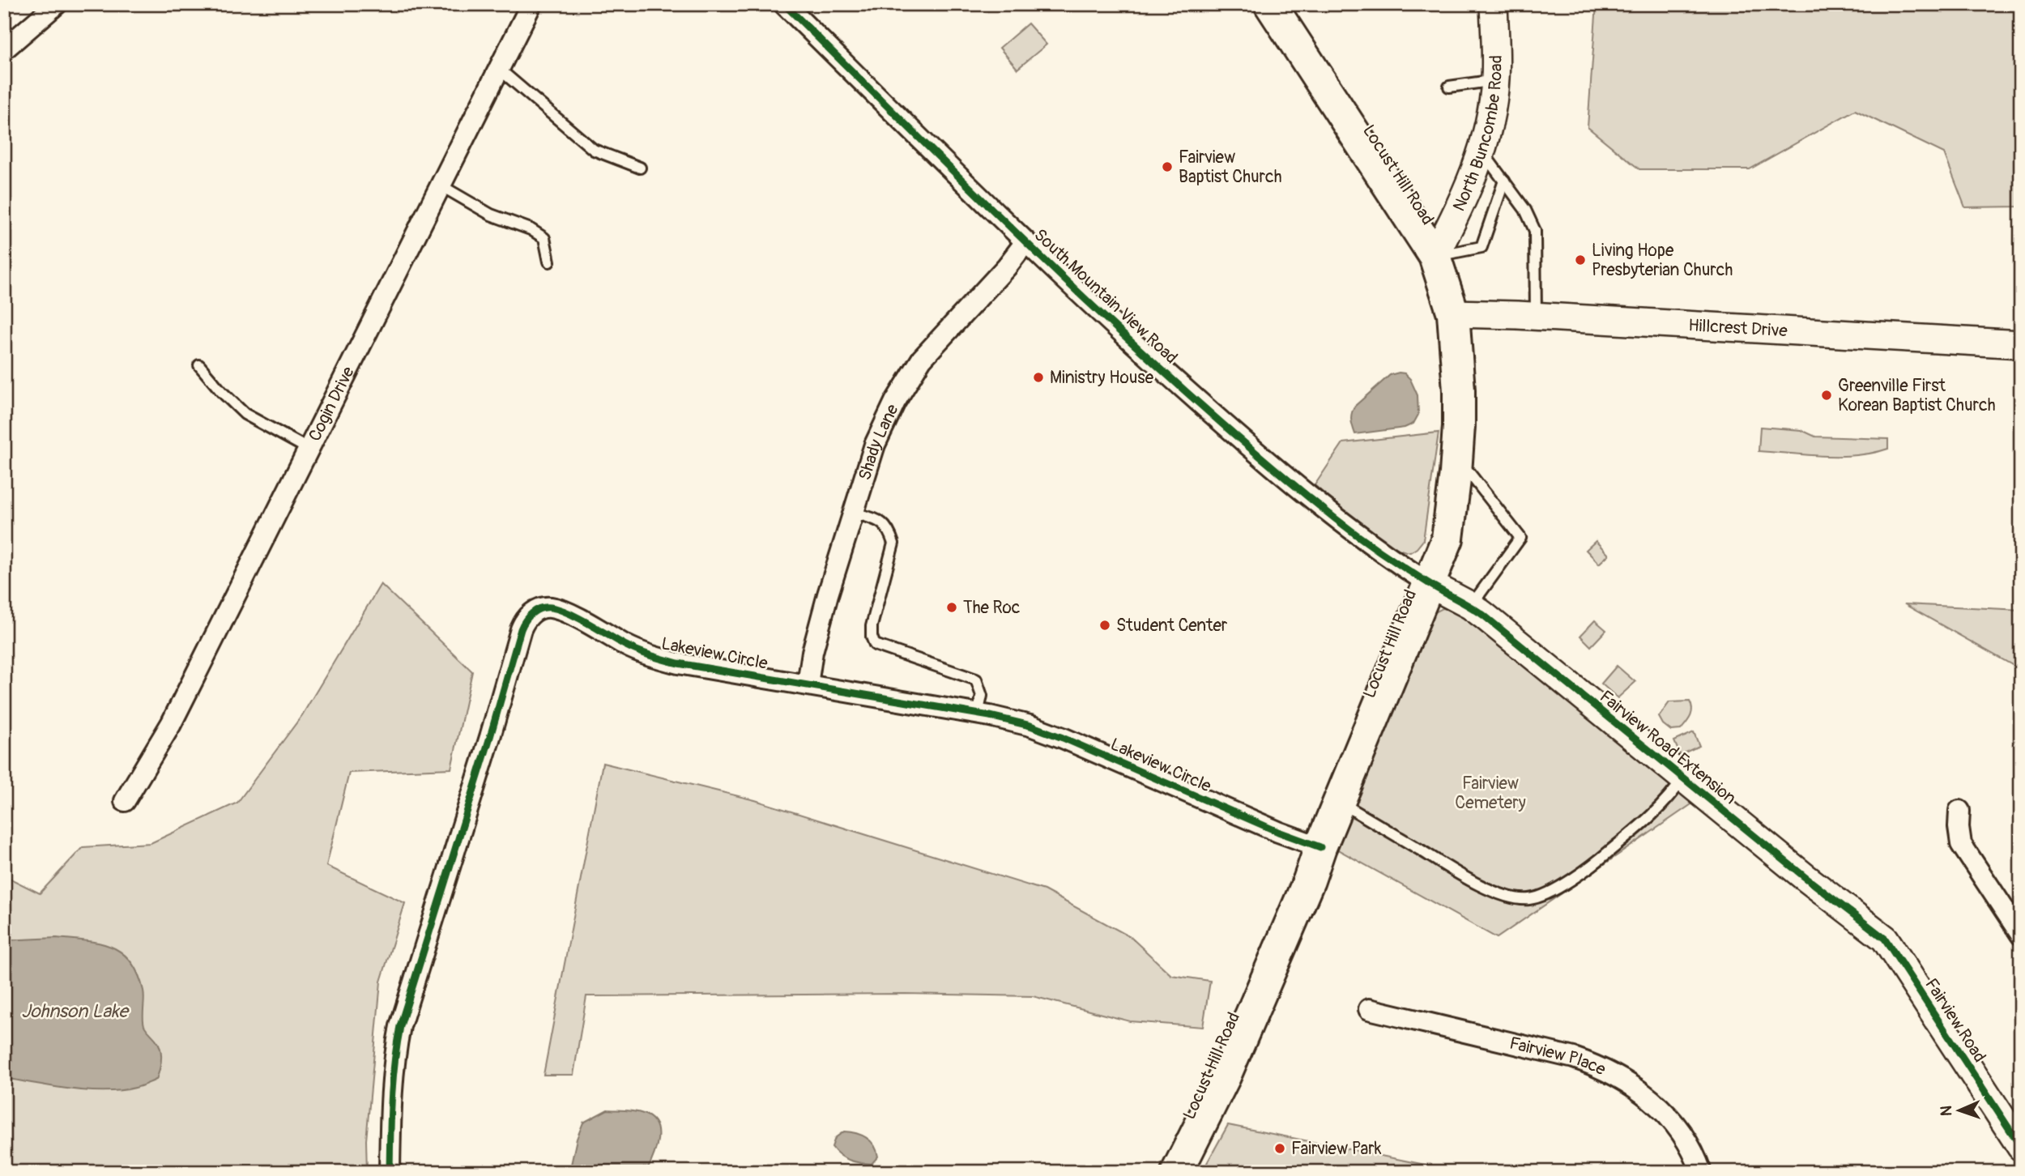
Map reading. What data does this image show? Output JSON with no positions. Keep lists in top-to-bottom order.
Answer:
{
  "streets": {
    "main road": ["Locust Hill Road"],
    "street": [
      "North Buncombe Road",
      "South Mountain View Road",
      "Hillcrest Drive",
      "Cogin Drive",
      "Shady Lane",
      "Lakeview Circle",
      "Fairview Road Extension",
      "Fairview Road",
      "Fairview Place"
    ]
  },
  "crossings": [
    ["North Buncombe Road", "Locust Hill Road"],
    ["Locust Hill Road", "South Mountain View Road"],
    ["Locust Hill Road", "Hillcrest Drive"],
    ["Locust Hill Road", "Lakeview Circle"],
    ["Locust Hill Road", "Fairview Road Extension"],
    ["South Mountain View Road", "Shady Lane"],
    ["South Mountain View Road", "Fairview Road Extension"],
    ["Shady Lane", "Lakeview Circle"],
    ["Fairview Road Extension", "Fairview Road"]
  ],
  "water": ["Johnson Lake"],
  "parks": ["Fairview Cemetery"],
  "places": [
    "Fairview Baptist Church",
    "Living Hope Presbyterian Church",
    "Ministry House",
    "Greenville First Korean Baptist Church",
    "The Roc",
    "Student Center",
    "Fairview Park"
  ],
  "north": "left"
}
